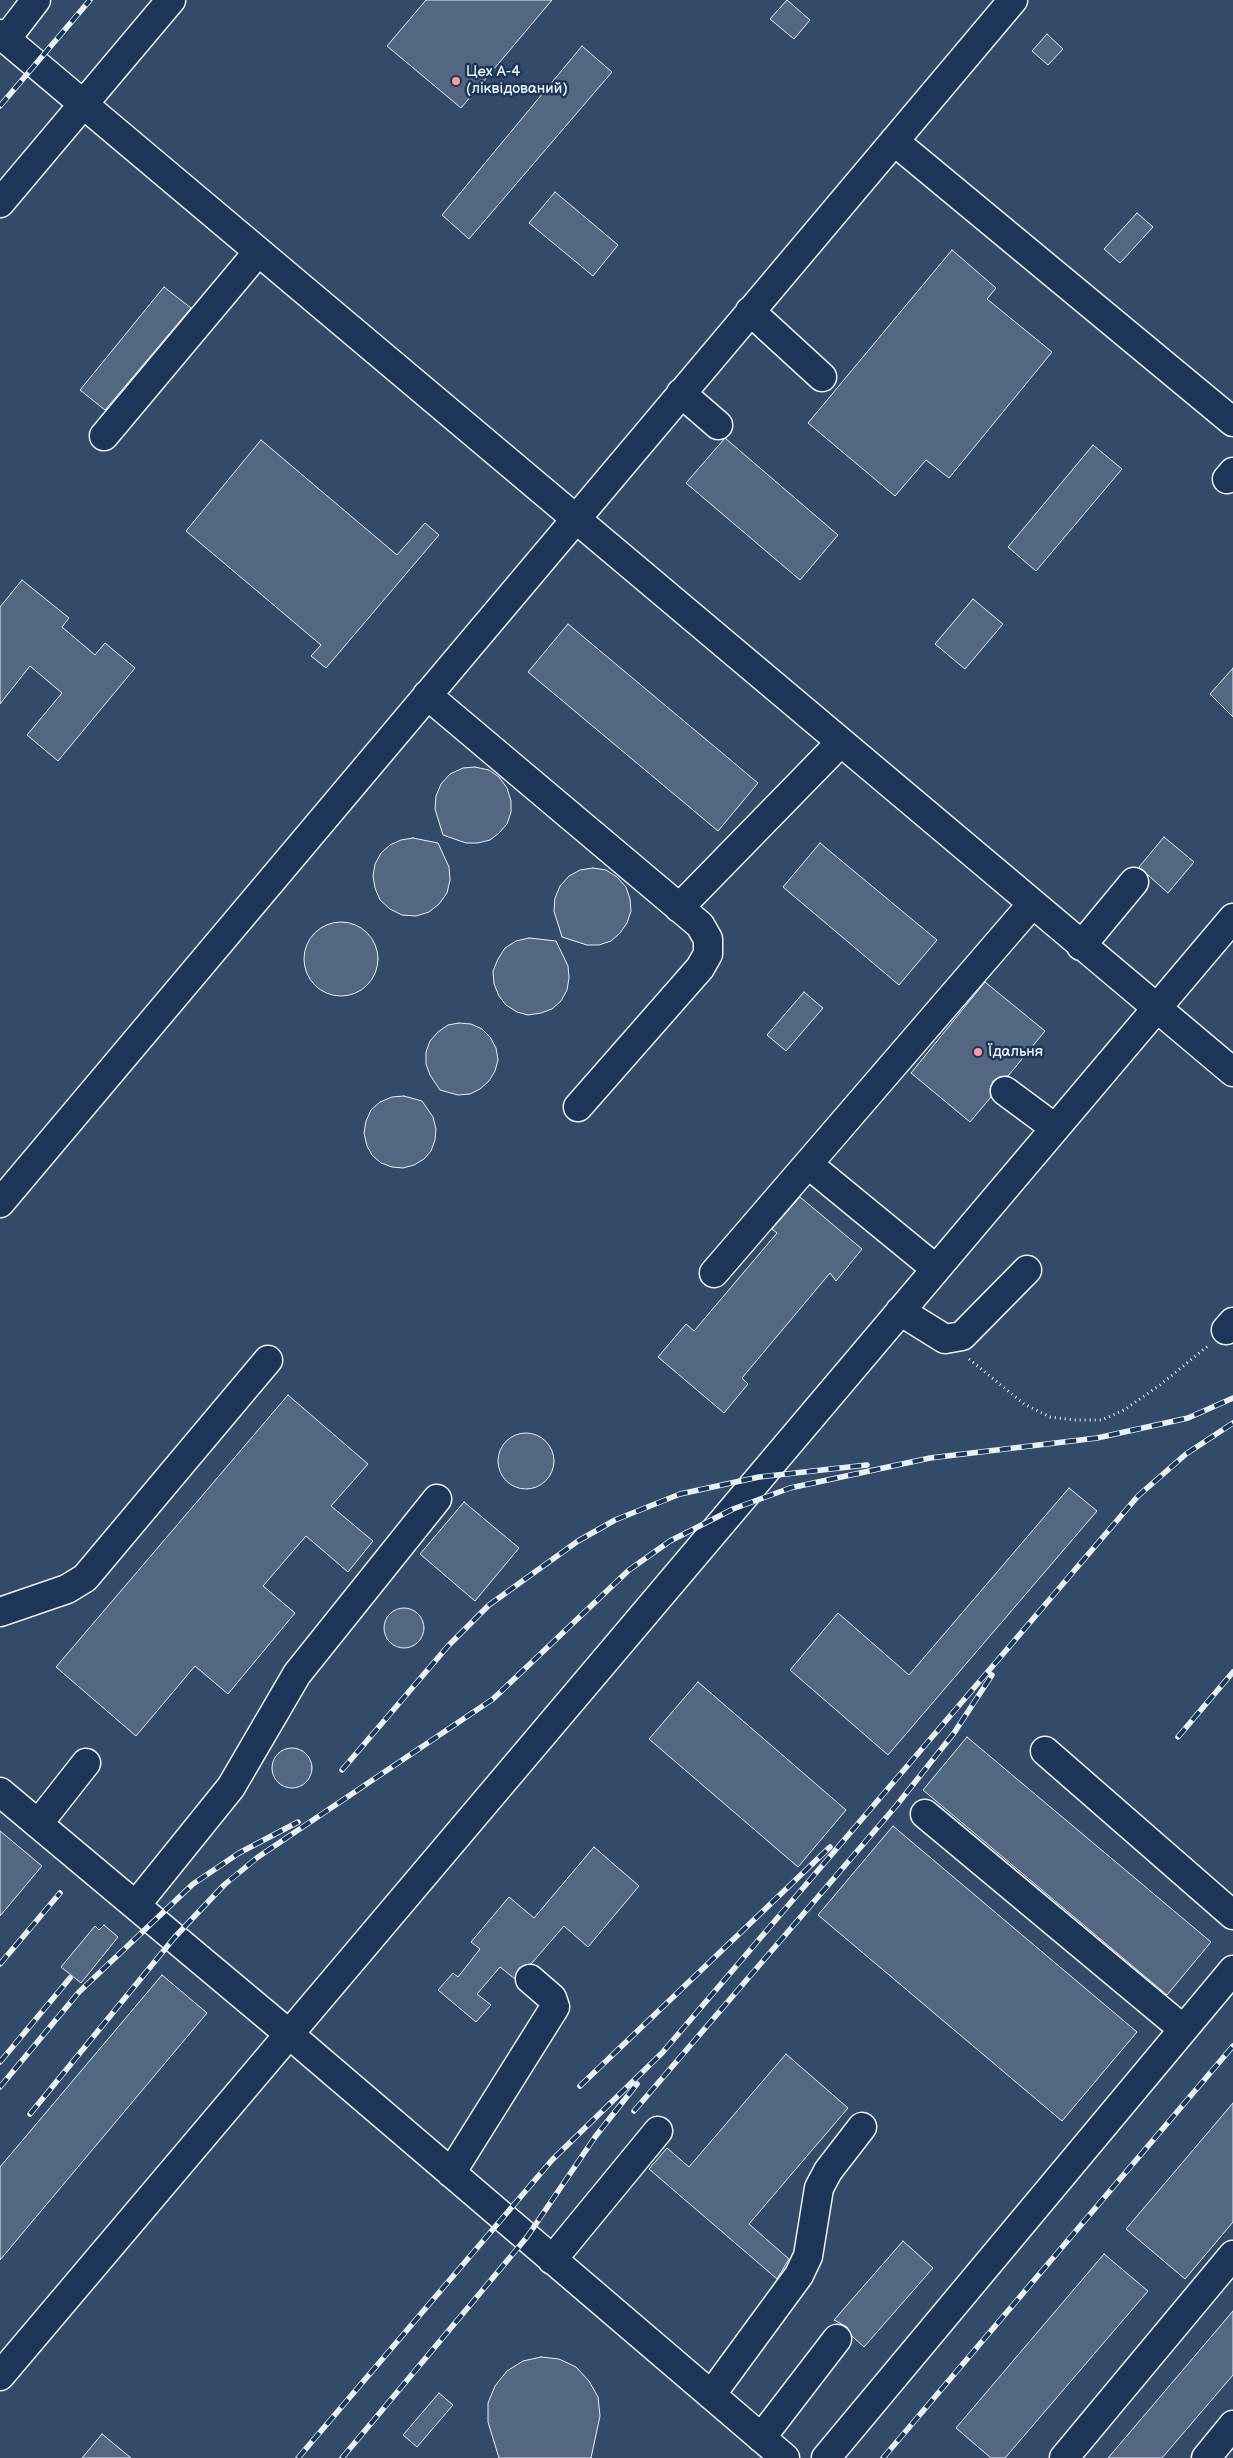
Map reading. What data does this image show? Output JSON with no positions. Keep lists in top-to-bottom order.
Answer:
{
  "places": ["Цех А-4 (ліквідований)", "Їдальня"]
}
